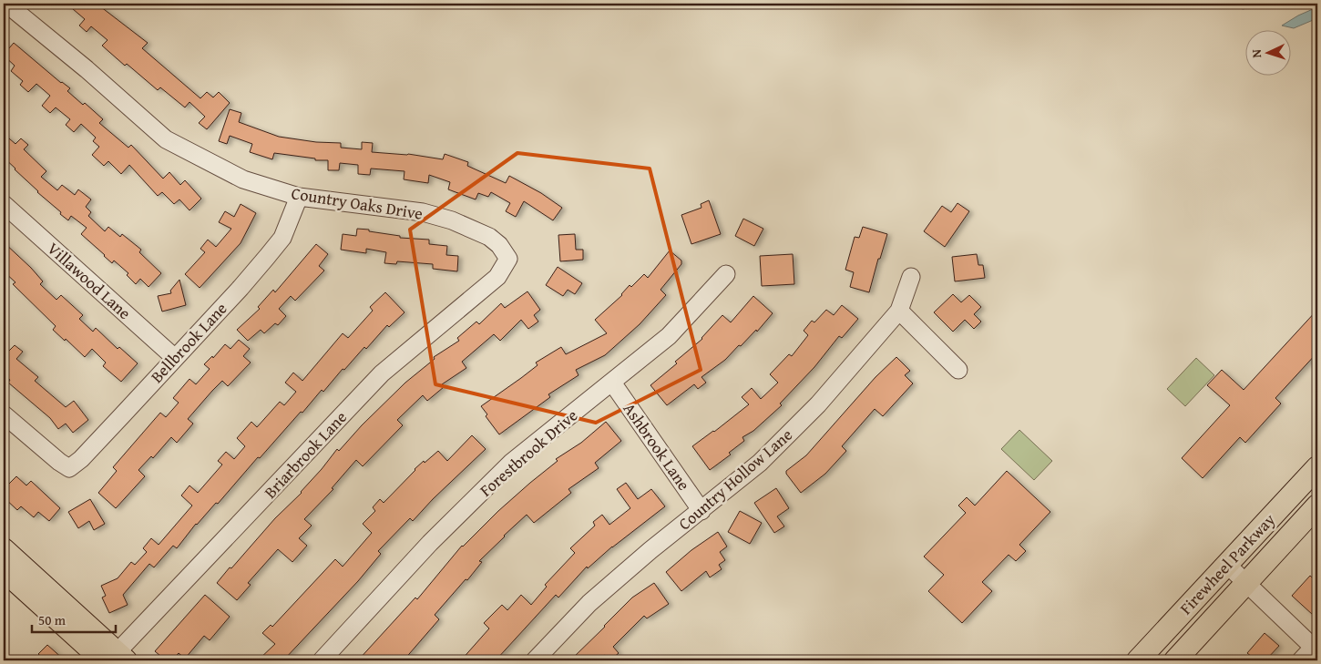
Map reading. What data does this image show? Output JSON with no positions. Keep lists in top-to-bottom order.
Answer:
{
  "streets": {
    "main road": ["Firewheel Parkway"],
    "street": [
      "Country Oaks Drive",
      "Villawood Lane",
      "Bellbrook Lane",
      "Ashbrook Lane",
      "Forestbrook Drive",
      "Briarbrook Lane",
      "Country Hollow Lane"
    ]
  },
  "crossings": [
    ["Country Oaks Drive", "Bellbrook Lane"],
    ["Country Oaks Drive", "Briarbrook Lane"],
    ["Villawood Lane", "Bellbrook Lane"],
    ["Ashbrook Lane", "Forestbrook Drive"],
    ["Ashbrook Lane", "Country Hollow Lane"]
  ],
  "scale_bar": "50 m",
  "north": "left"
}
